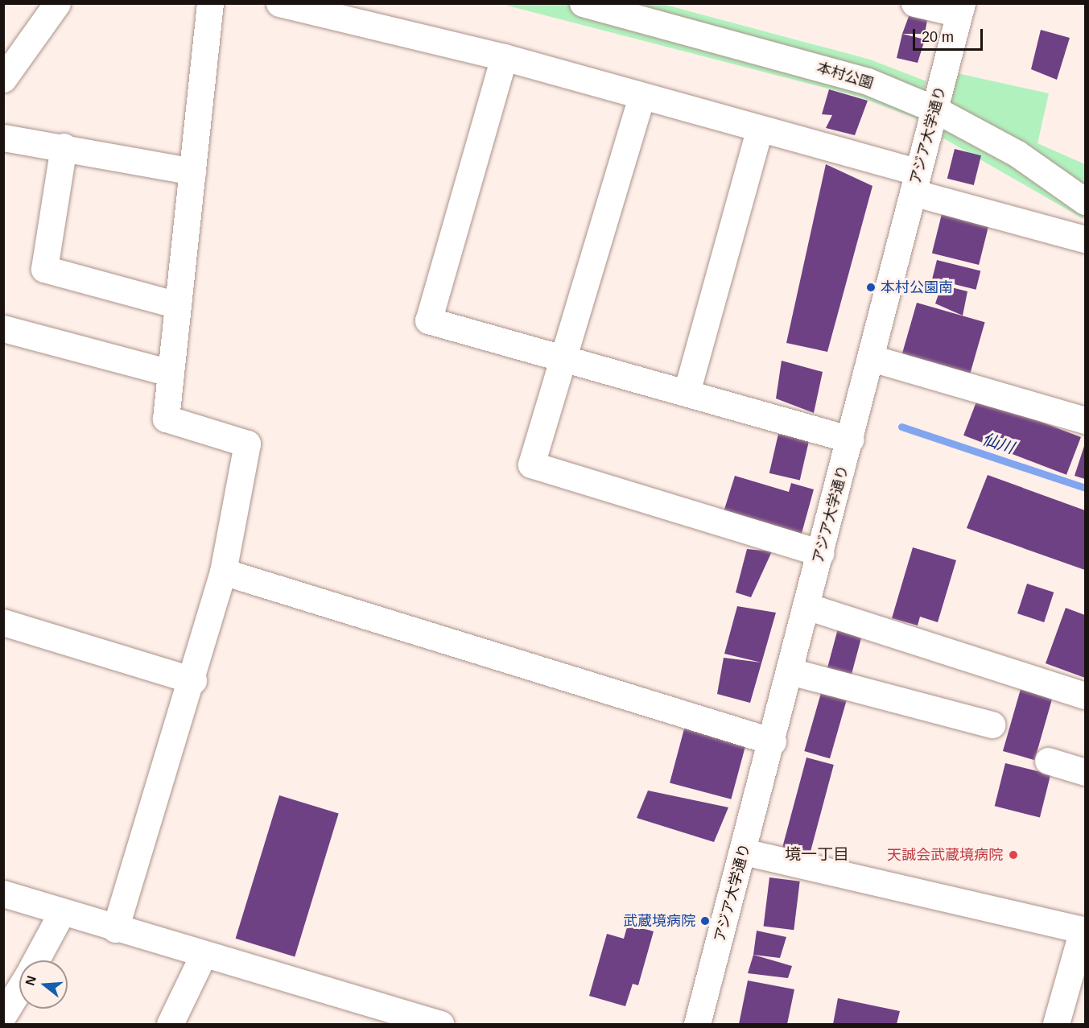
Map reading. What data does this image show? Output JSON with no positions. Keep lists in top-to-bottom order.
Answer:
{
  "streets": {
    "street": ["本村公園", "アジア大学通り"]
  },
  "crossings": [
    ["本村公園", "アジア大学通り"]
  ],
  "districts": ["境一丁目"],
  "water": ["仙川"],
  "places": ["本村公園南", "天誠会武蔵境病院", "武蔵境病院"],
  "scale_bar": "20 m",
  "north": "left"
}
